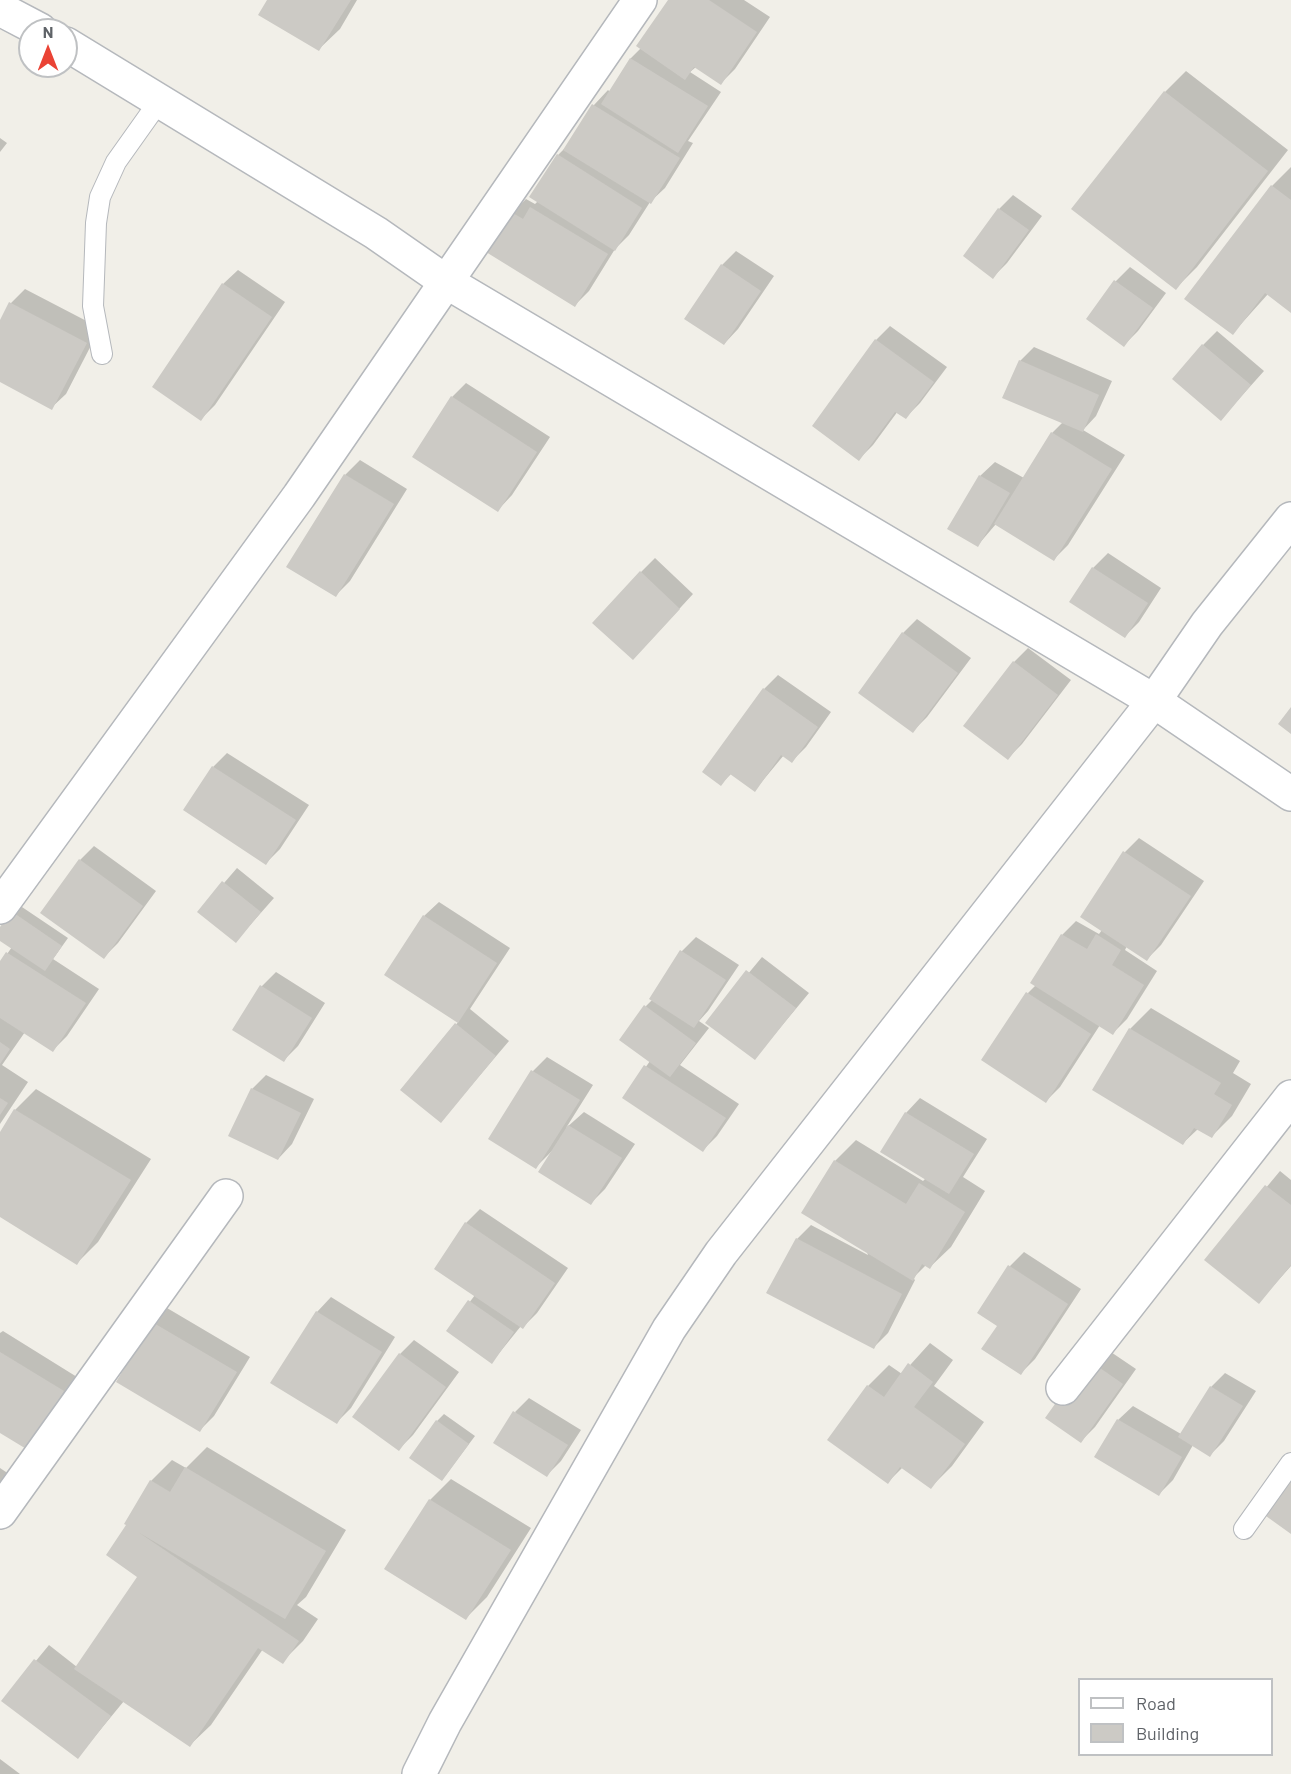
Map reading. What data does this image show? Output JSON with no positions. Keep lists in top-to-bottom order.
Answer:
{
  "legend": ["Road", "Building"],
  "north": "top"
}
